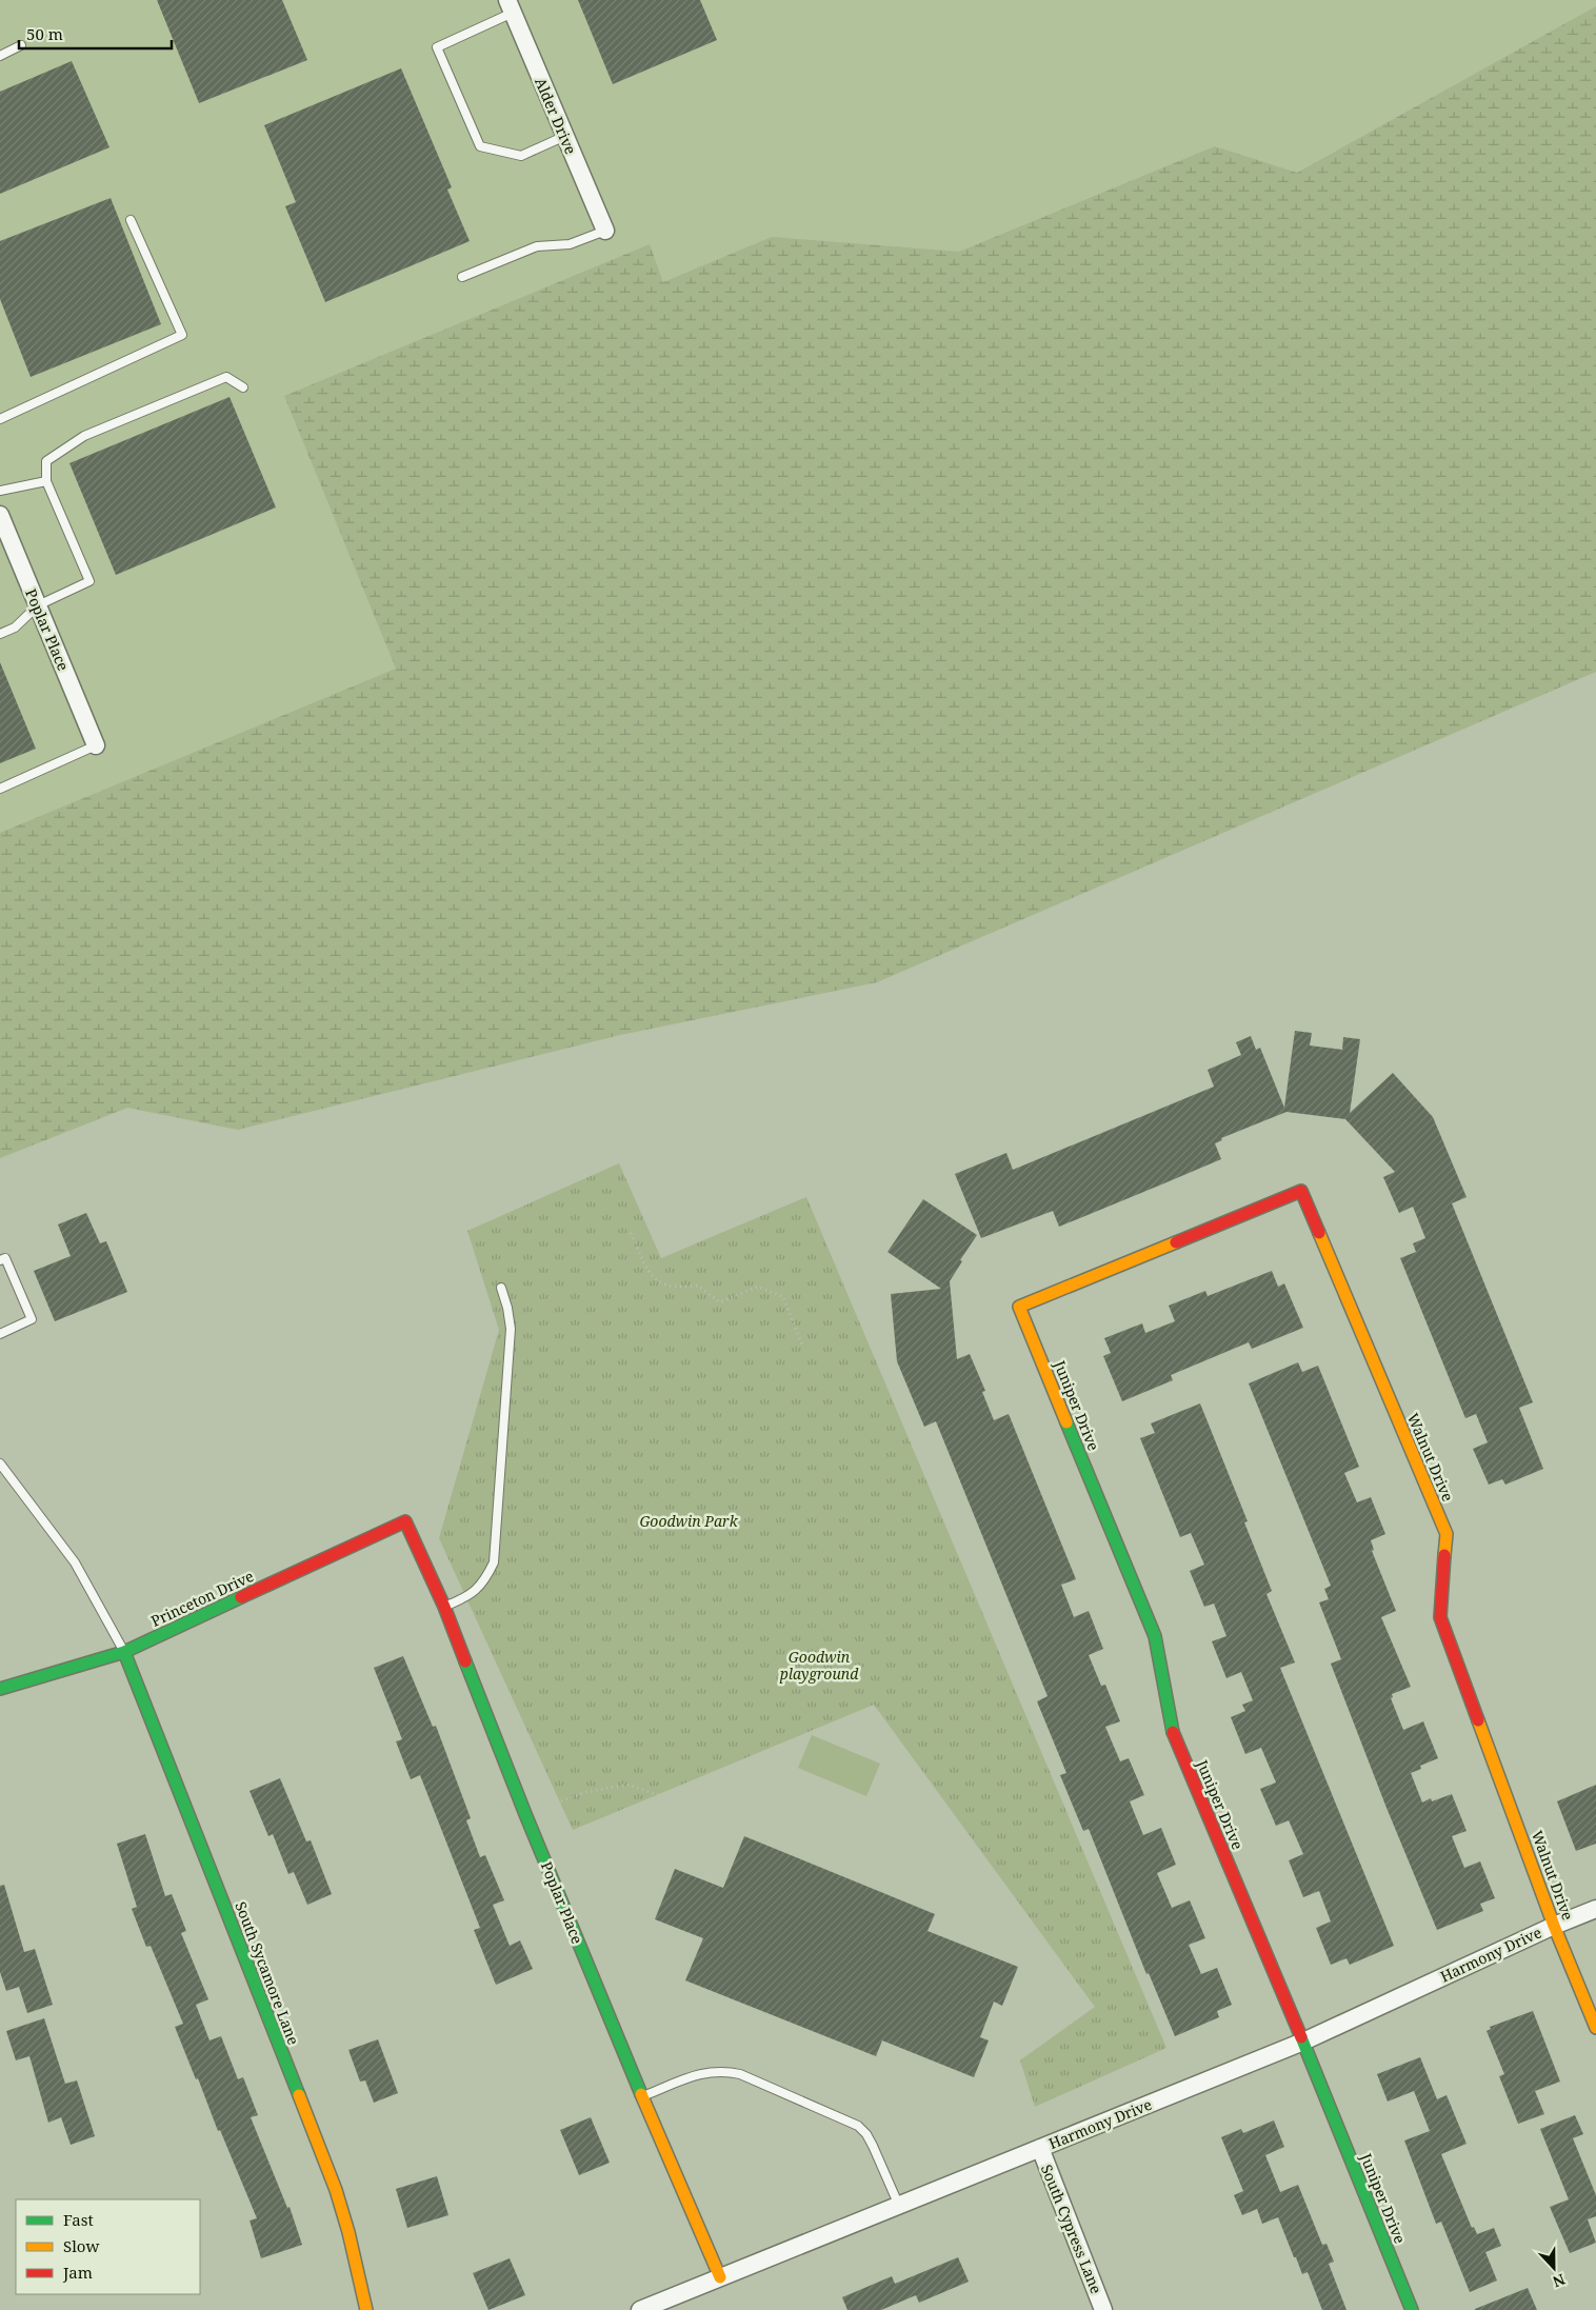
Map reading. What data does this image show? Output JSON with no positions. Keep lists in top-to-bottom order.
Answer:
{
  "streets": {
    "street": [
      "Alder Drive",
      "Poplar Place",
      "Juniper Drive",
      "Walnut Drive",
      "Princeton Drive",
      "Harmony Drive",
      "South Sycamore Lane",
      "South Cypress Lane"
    ]
  },
  "crossings": [
    ["Poplar Place", "Princeton Drive"],
    ["Poplar Place", "Harmony Drive"],
    ["Juniper Drive", "Walnut Drive"],
    ["Juniper Drive", "Harmony Drive"],
    ["Walnut Drive", "Harmony Drive"],
    ["Princeton Drive", "South Sycamore Lane"],
    ["Harmony Drive", "South Cypress Lane"]
  ],
  "parks": ["Goodwin Park", "Goodwin playground"],
  "legend": ["Fast", "Slow", "Jam"],
  "scale_bar": "50 m",
  "north": "bottom"
}
